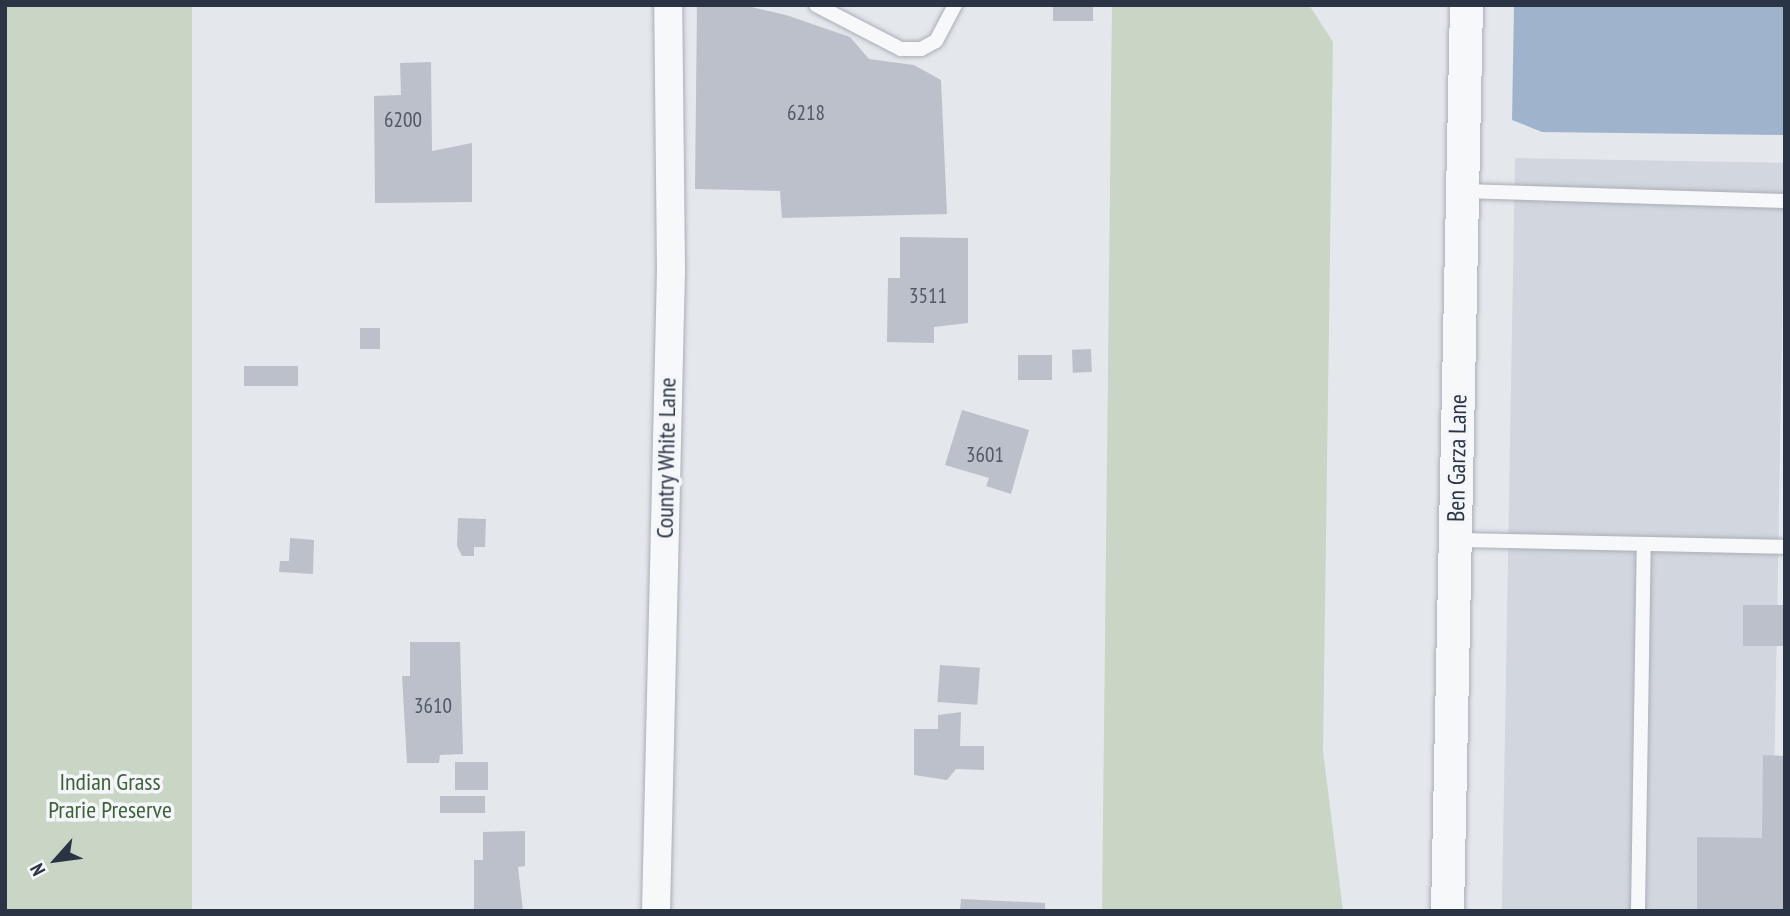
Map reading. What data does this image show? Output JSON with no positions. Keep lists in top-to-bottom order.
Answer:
{
  "streets": {
    "street": ["Country White Lane", "Ben Garza Lane"]
  },
  "parks": ["Indian Grass Prarie Preserve"],
  "house_numbers": [
    "6218",
    "6200",
    "3511",
    "3601",
    "3610"
  ],
  "north": "bottom left"
}
